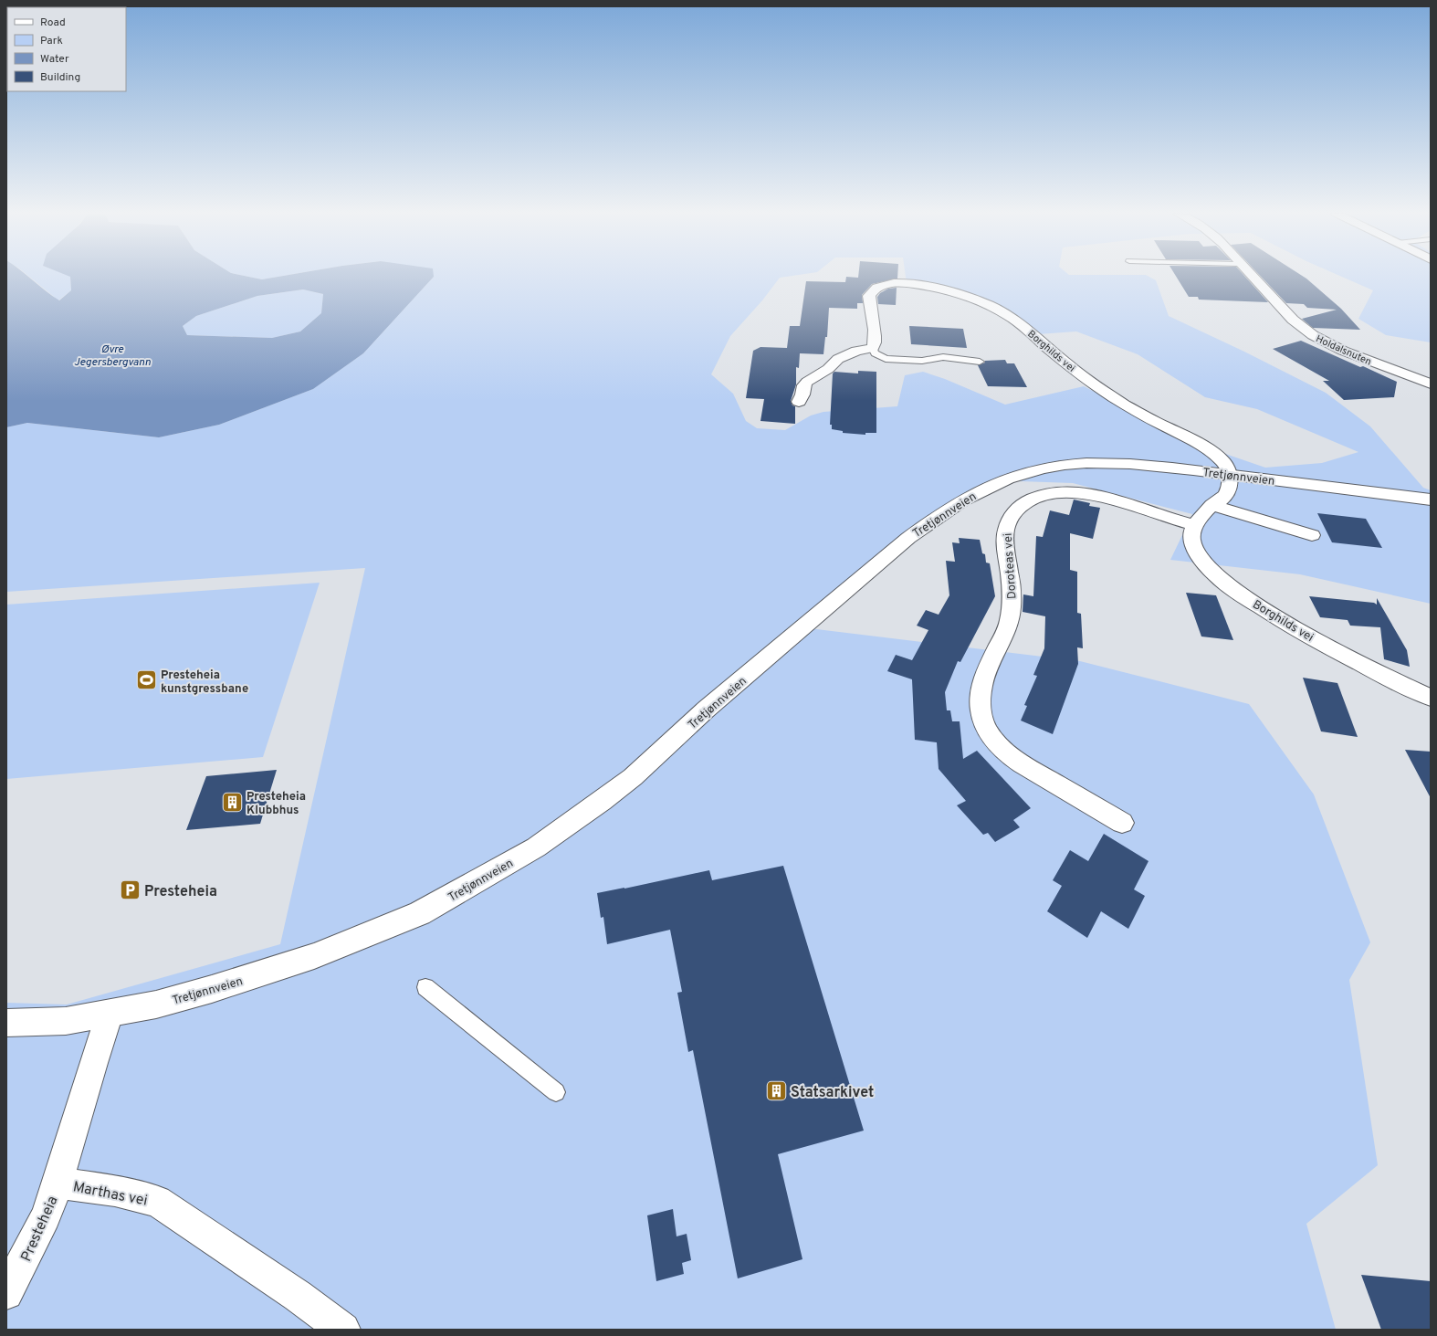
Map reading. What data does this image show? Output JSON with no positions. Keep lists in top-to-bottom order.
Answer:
{
  "streets": {
    "street": [
      "Holdalsnuten",
      "Borghilds vei",
      "Tretjønnveien",
      "Doroteas vei",
      "Marthas vei",
      "Presteheia"
    ]
  },
  "crossings": [
    ["Borghilds vei", "Tretjønnveien"],
    ["Borghilds vei", "Doroteas vei"],
    ["Tretjønnveien", "Marthas vei"],
    ["Marthas vei", "Presteheia"]
  ],
  "water": ["Øvre Jegersbergvann"],
  "places": {
    "sports": ["Presteheia kunstgressbane"],
    "building": ["Presteheia Klubbhus", "Statsarkivet"],
    "parking": ["Presteheia"]
  },
  "legend": [
    "Road",
    "Park",
    "Water",
    "Building"
  ]
}
